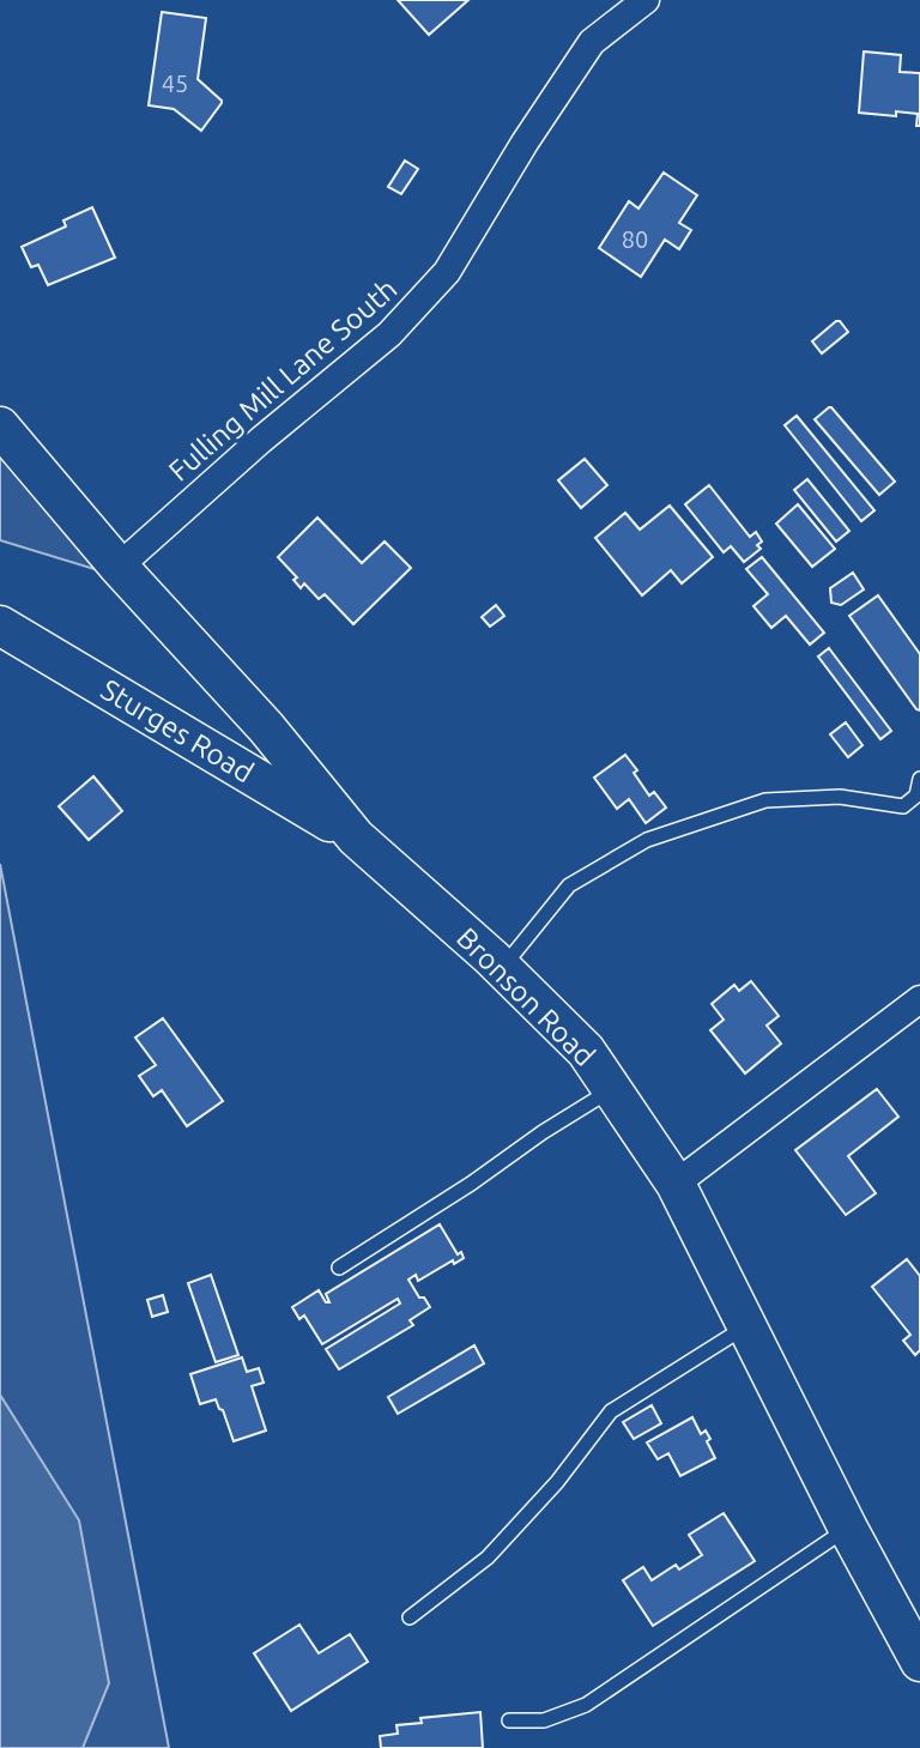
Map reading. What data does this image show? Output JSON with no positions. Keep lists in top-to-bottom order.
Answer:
{
  "streets": {
    "main road": ["Sturges Road", "Bronson Road"],
    "street": ["Fulling Mill Lane South"]
  },
  "crossings": [
    ["Fulling Mill Lane South", "Bronson Road"],
    ["Sturges Road", "Bronson Road"]
  ],
  "house_numbers": ["45", "80"]
}
